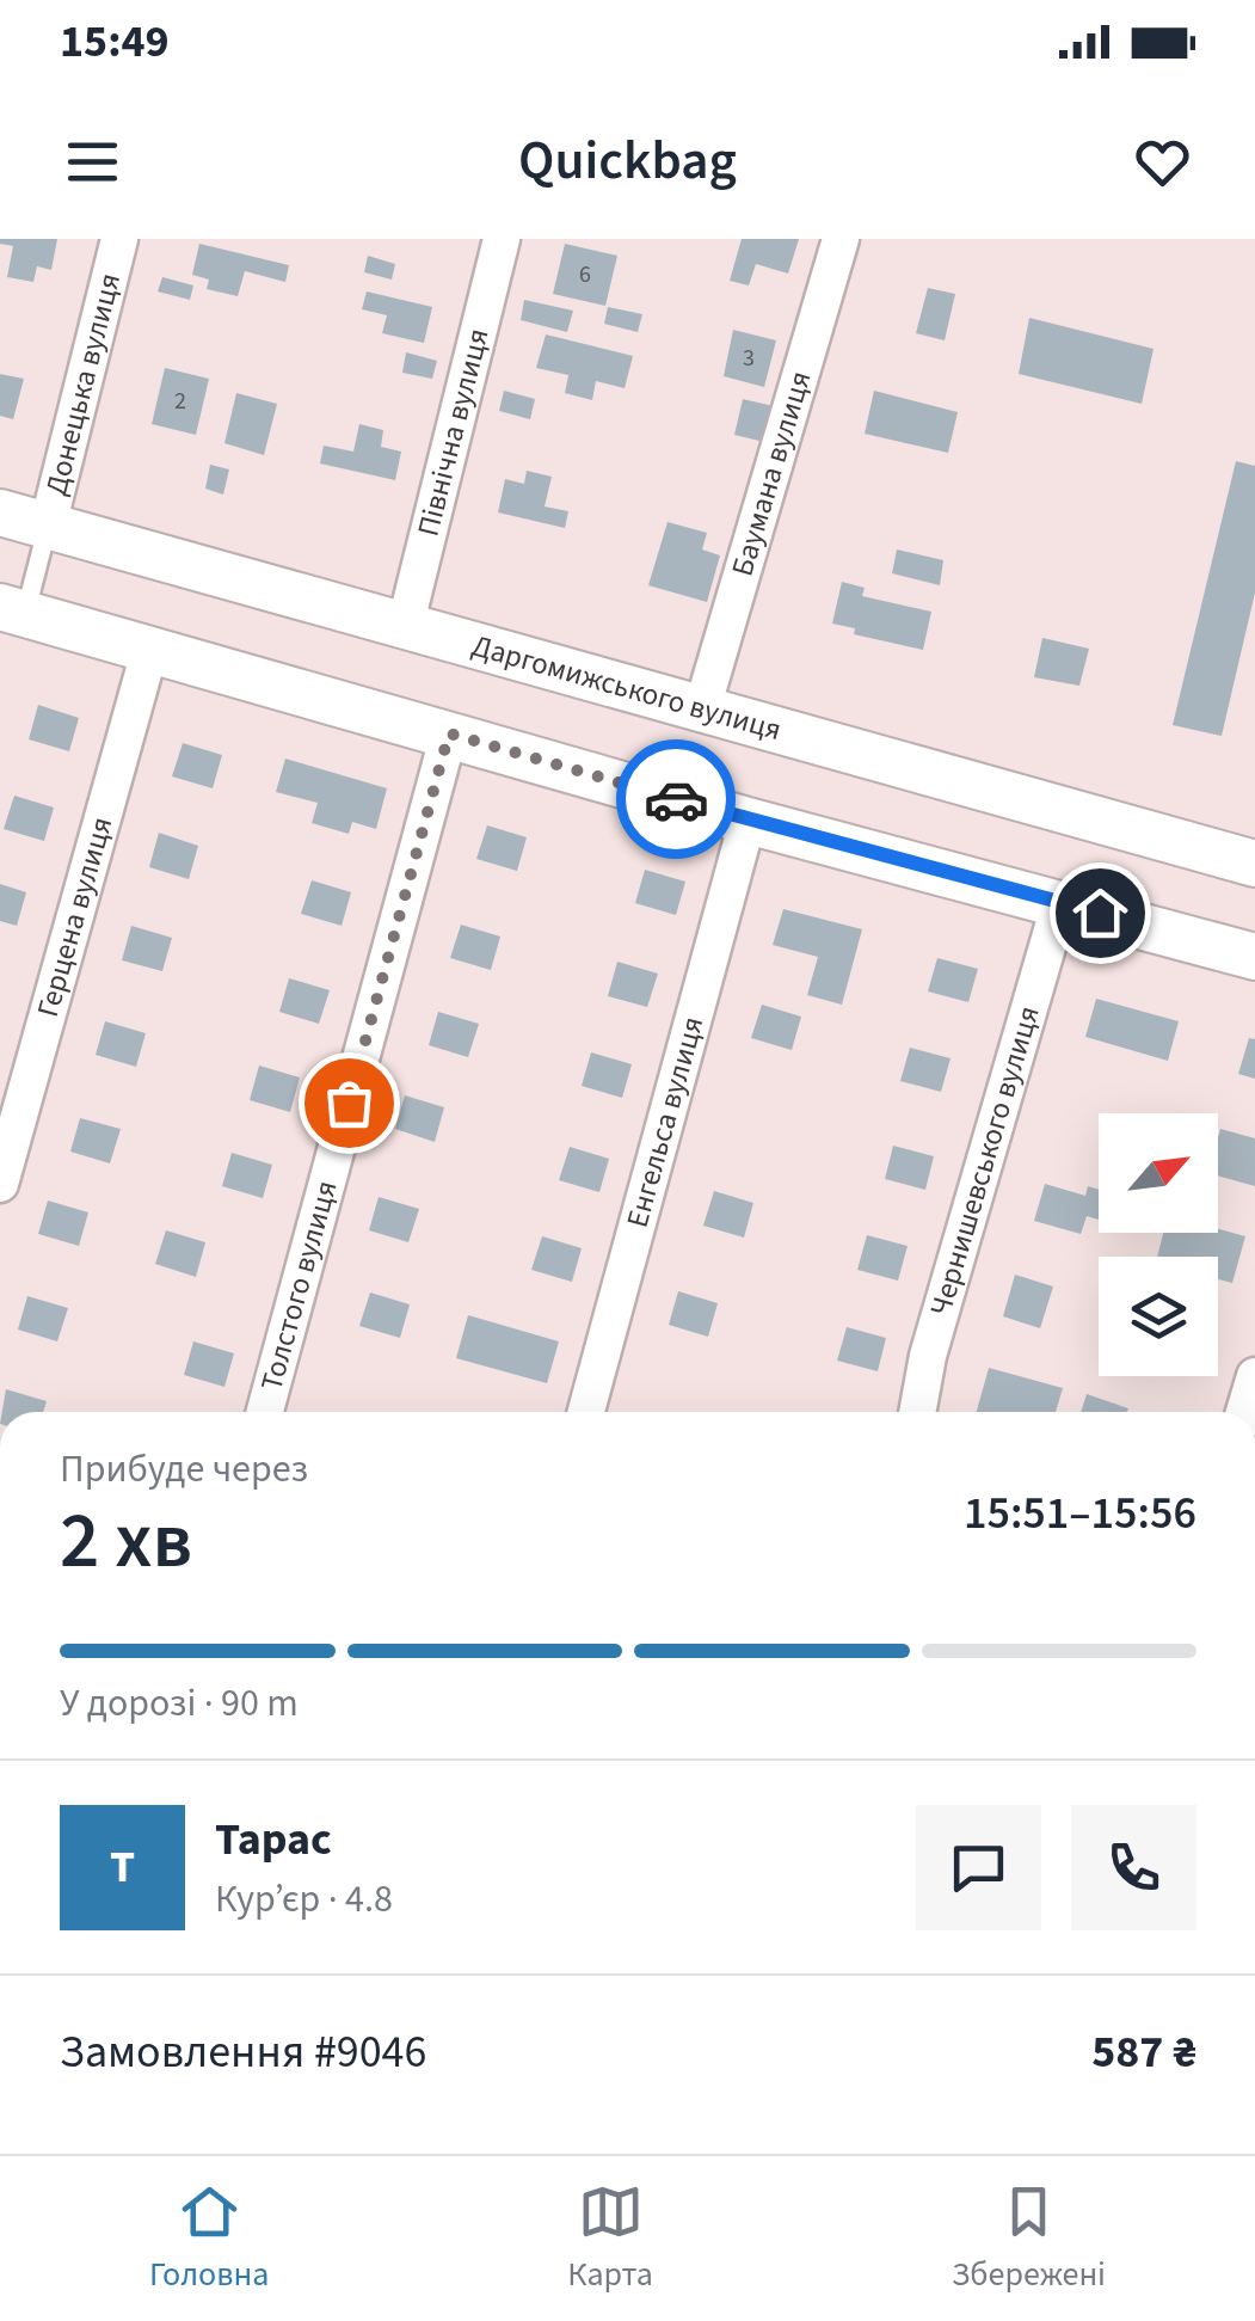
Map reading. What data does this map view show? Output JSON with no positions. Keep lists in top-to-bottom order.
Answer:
{
  "streets": {
    "street": [
      "Донецька вулиця",
      "Північна вулиця",
      "Баумана вулиця",
      "Даргомижського вулиця",
      "Герцена вулиця",
      "Енгельса вулиця",
      "Чернишевського вулиця",
      "Толстого вулиця"
    ]
  },
  "crossings": [
    ["Донецька вулиця", "Даргомижського вулиця"],
    ["Північна вулиця", "Даргомижського вулиця"],
    ["Баумана вулиця", "Даргомижського вулиця"]
  ],
  "house_numbers": ["6", "3", "2"],
  "north": "top right",
  "page": {
    "status": "15:49",
    "header": "Quickbag",
    "heading": ["2 хв", "Прибуде через", "15:51–15:56"],
    "panel": [
      "Тарас",
      "Кур’єр · 4.8",
      "Замовлення #9046",
      "587 ₴"
    ],
    "bar": "У дорозі · 90 m",
    "round": "Т",
    "tabs": ["Головна", "Карта", "Збережені"]
  }
}
